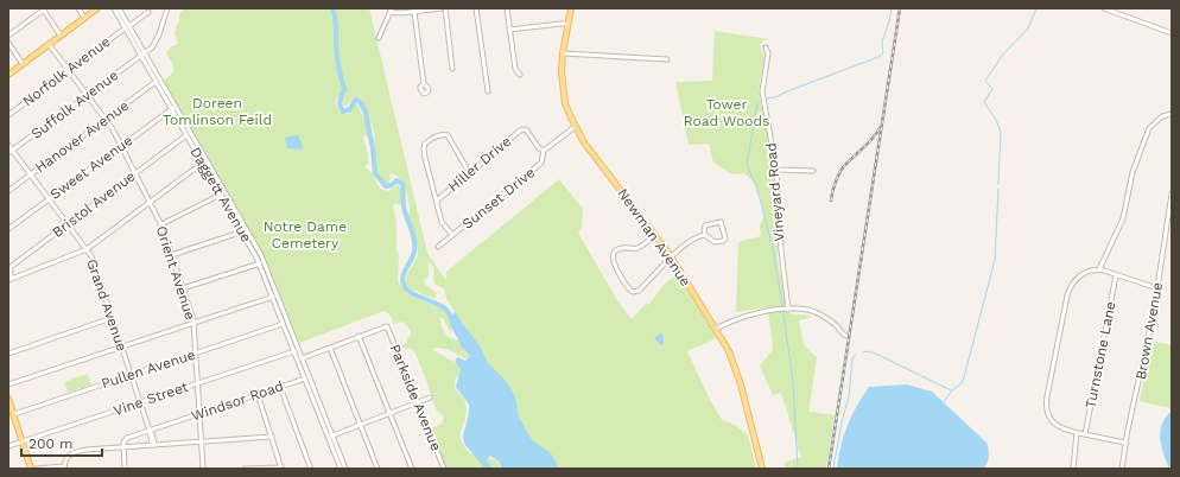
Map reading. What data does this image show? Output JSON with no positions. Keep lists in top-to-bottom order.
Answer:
{
  "streets": {
    "main road": ["Newman Avenue"],
    "street": [
      "Norfolk Avenue",
      "Suffolk Avenue",
      "Hanover Avenue",
      "Hiller Drive",
      "Sweet Avenue",
      "Vineyard Road",
      "Daggett Avenue",
      "Sunset Drive",
      "Bristol Avenue",
      "Orient Avenue",
      "Grand Avenue",
      "Brown Avenue",
      "Turnstone Lane",
      "Pullen Avenue",
      "Parkside Avenue",
      "Vine Street",
      "Windsor Road"
    ]
  },
  "crossings": [
    ["Norfolk Avenue", "Daggett Avenue"],
    ["Norfolk Avenue", "Orient Avenue"],
    ["Suffolk Avenue", "Daggett Avenue"],
    ["Suffolk Avenue", "Orient Avenue"],
    ["Suffolk Avenue", "Grand Avenue"],
    ["Hanover Avenue", "Daggett Avenue"],
    ["Hanover Avenue", "Orient Avenue"],
    ["Hanover Avenue", "Grand Avenue"],
    ["Hiller Drive", "Sunset Drive"],
    ["Sweet Avenue", "Daggett Avenue"],
    ["Sweet Avenue", "Orient Avenue"],
    ["Sweet Avenue", "Grand Avenue"],
    ["Daggett Avenue", "Bristol Avenue"],
    ["Daggett Avenue", "Pullen Avenue"],
    ["Daggett Avenue", "Vine Street"],
    ["Daggett Avenue", "Windsor Road"],
    ["Sunset Drive", "Newman Avenue"],
    ["Bristol Avenue", "Orient Avenue"],
    ["Bristol Avenue", "Grand Avenue"],
    ["Orient Avenue", "Pullen Avenue"],
    ["Orient Avenue", "Vine Street"],
    ["Orient Avenue", "Windsor Road"],
    ["Grand Avenue", "Pullen Avenue"],
    ["Grand Avenue", "Vine Street"],
    ["Grand Avenue", "Windsor Road"]
  ],
  "parks": ["Doreen Tomlinson Feild", "Tower Road Woods", "Notre Dame Cemetery"],
  "scale_bar": "200 m"
}
